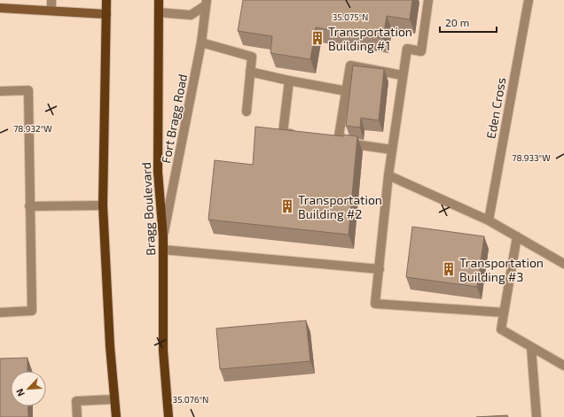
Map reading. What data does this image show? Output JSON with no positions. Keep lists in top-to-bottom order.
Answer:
{
  "streets": {
    "main road": ["Bragg Boulevard"],
    "street": ["Eden Cross", "Fort Bragg Road"]
  },
  "crossings": [
    ["Fort Bragg Road", "Bragg Boulevard"]
  ],
  "places": {
    "building": ["Transportation Building #1", "Transportation Building #2", "Transportation Building #3"]
  },
  "scale_bar": "20 m",
  "north": "bottom left",
  "coordinates": [
    "35.075°N",
    "78.932°W",
    "78.933°W",
    "35.076°N"
  ]
}
